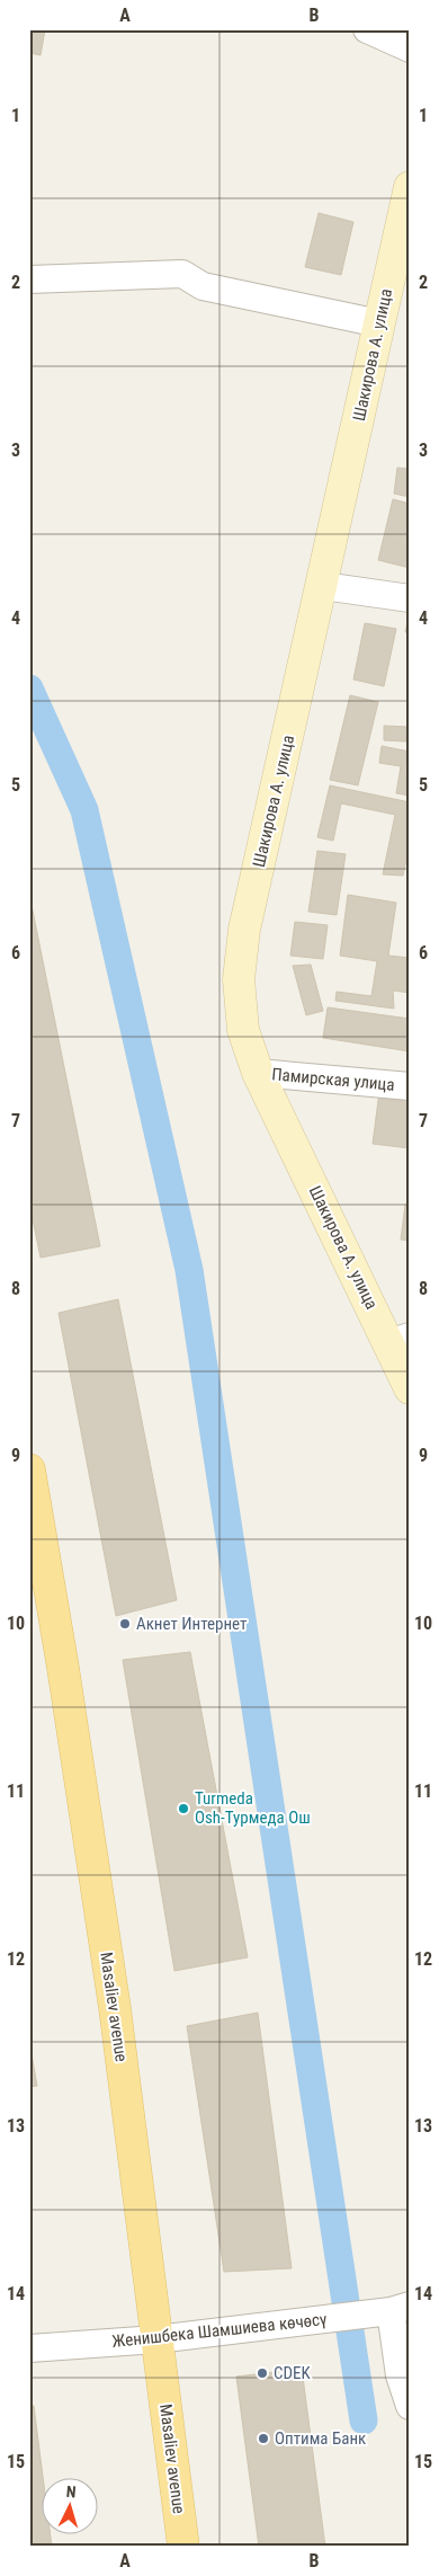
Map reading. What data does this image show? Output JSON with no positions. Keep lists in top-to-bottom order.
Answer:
{
  "streets": {
    "main road": ["Шакирова А. улица", "Masaliev avenue"],
    "street": ["Памирская улица", "Женишбека Шамшиева көчөсү"]
  },
  "crossings": [
    ["Шакирова А. улица", "Памирская улица"],
    ["Masaliev avenue", "Женишбека Шамшиева көчөсү"]
  ],
  "places": [
    "Акнет Интернет",
    "Turmeda Osh-Турмеда Ош",
    "CDEK",
    "Оптима Банк"
  ],
  "north": "top",
  "grid": {
    "columns": ["A", "B"],
    "rows": [
      "1",
      "2",
      "3",
      "4",
      "5",
      "6",
      "7",
      "8",
      "9",
      "10",
      "11",
      "12",
      "13",
      "14",
      "15"
    ]
  }
}
